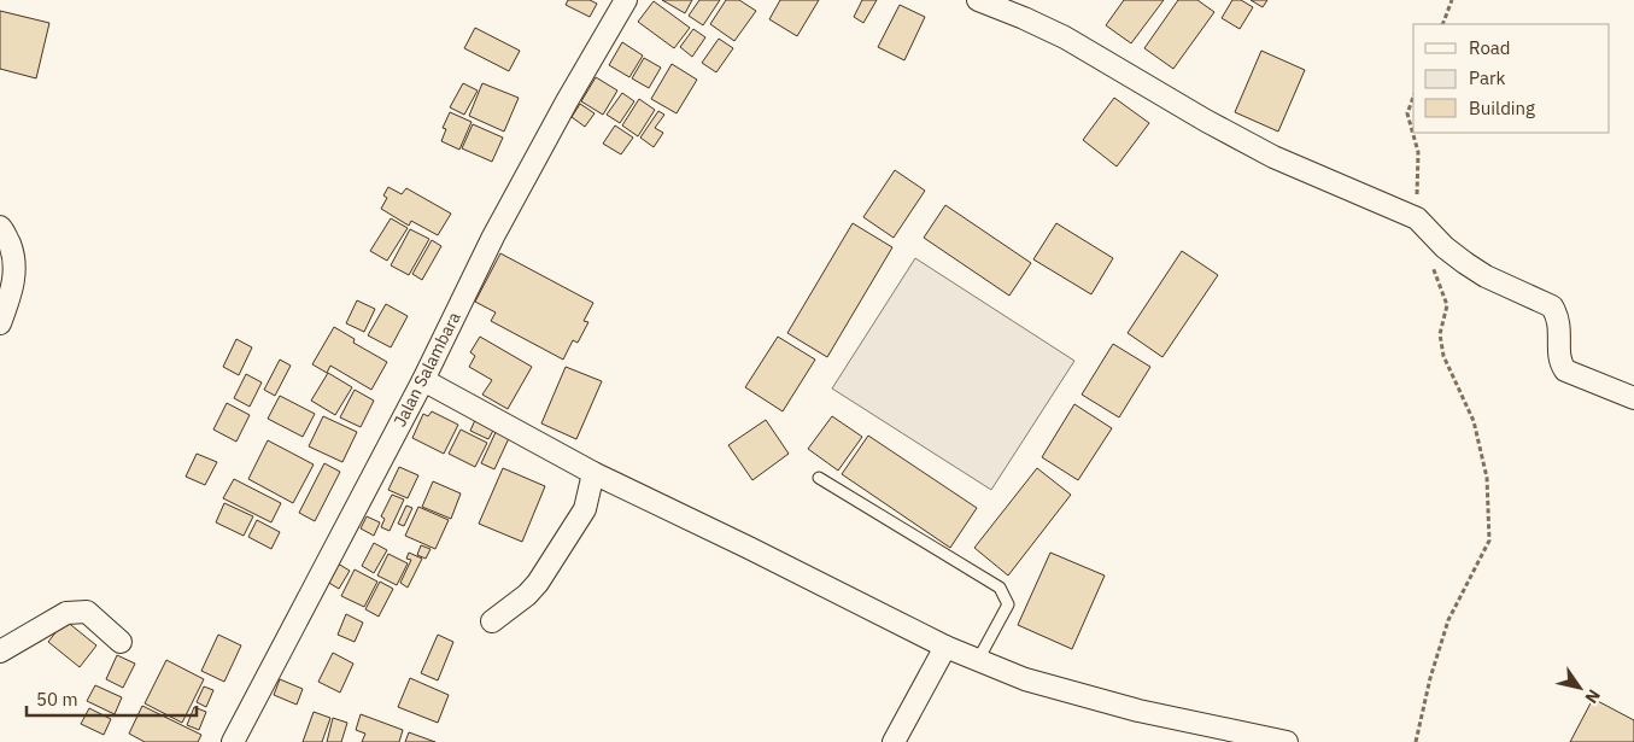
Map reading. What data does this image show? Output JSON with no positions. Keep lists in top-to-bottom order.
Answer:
{
  "streets": {
    "street": ["Jalan Salambara"]
  },
  "legend": ["Road", "Park", "Building"],
  "scale_bar": "50 m",
  "north": "bottom right"
}
